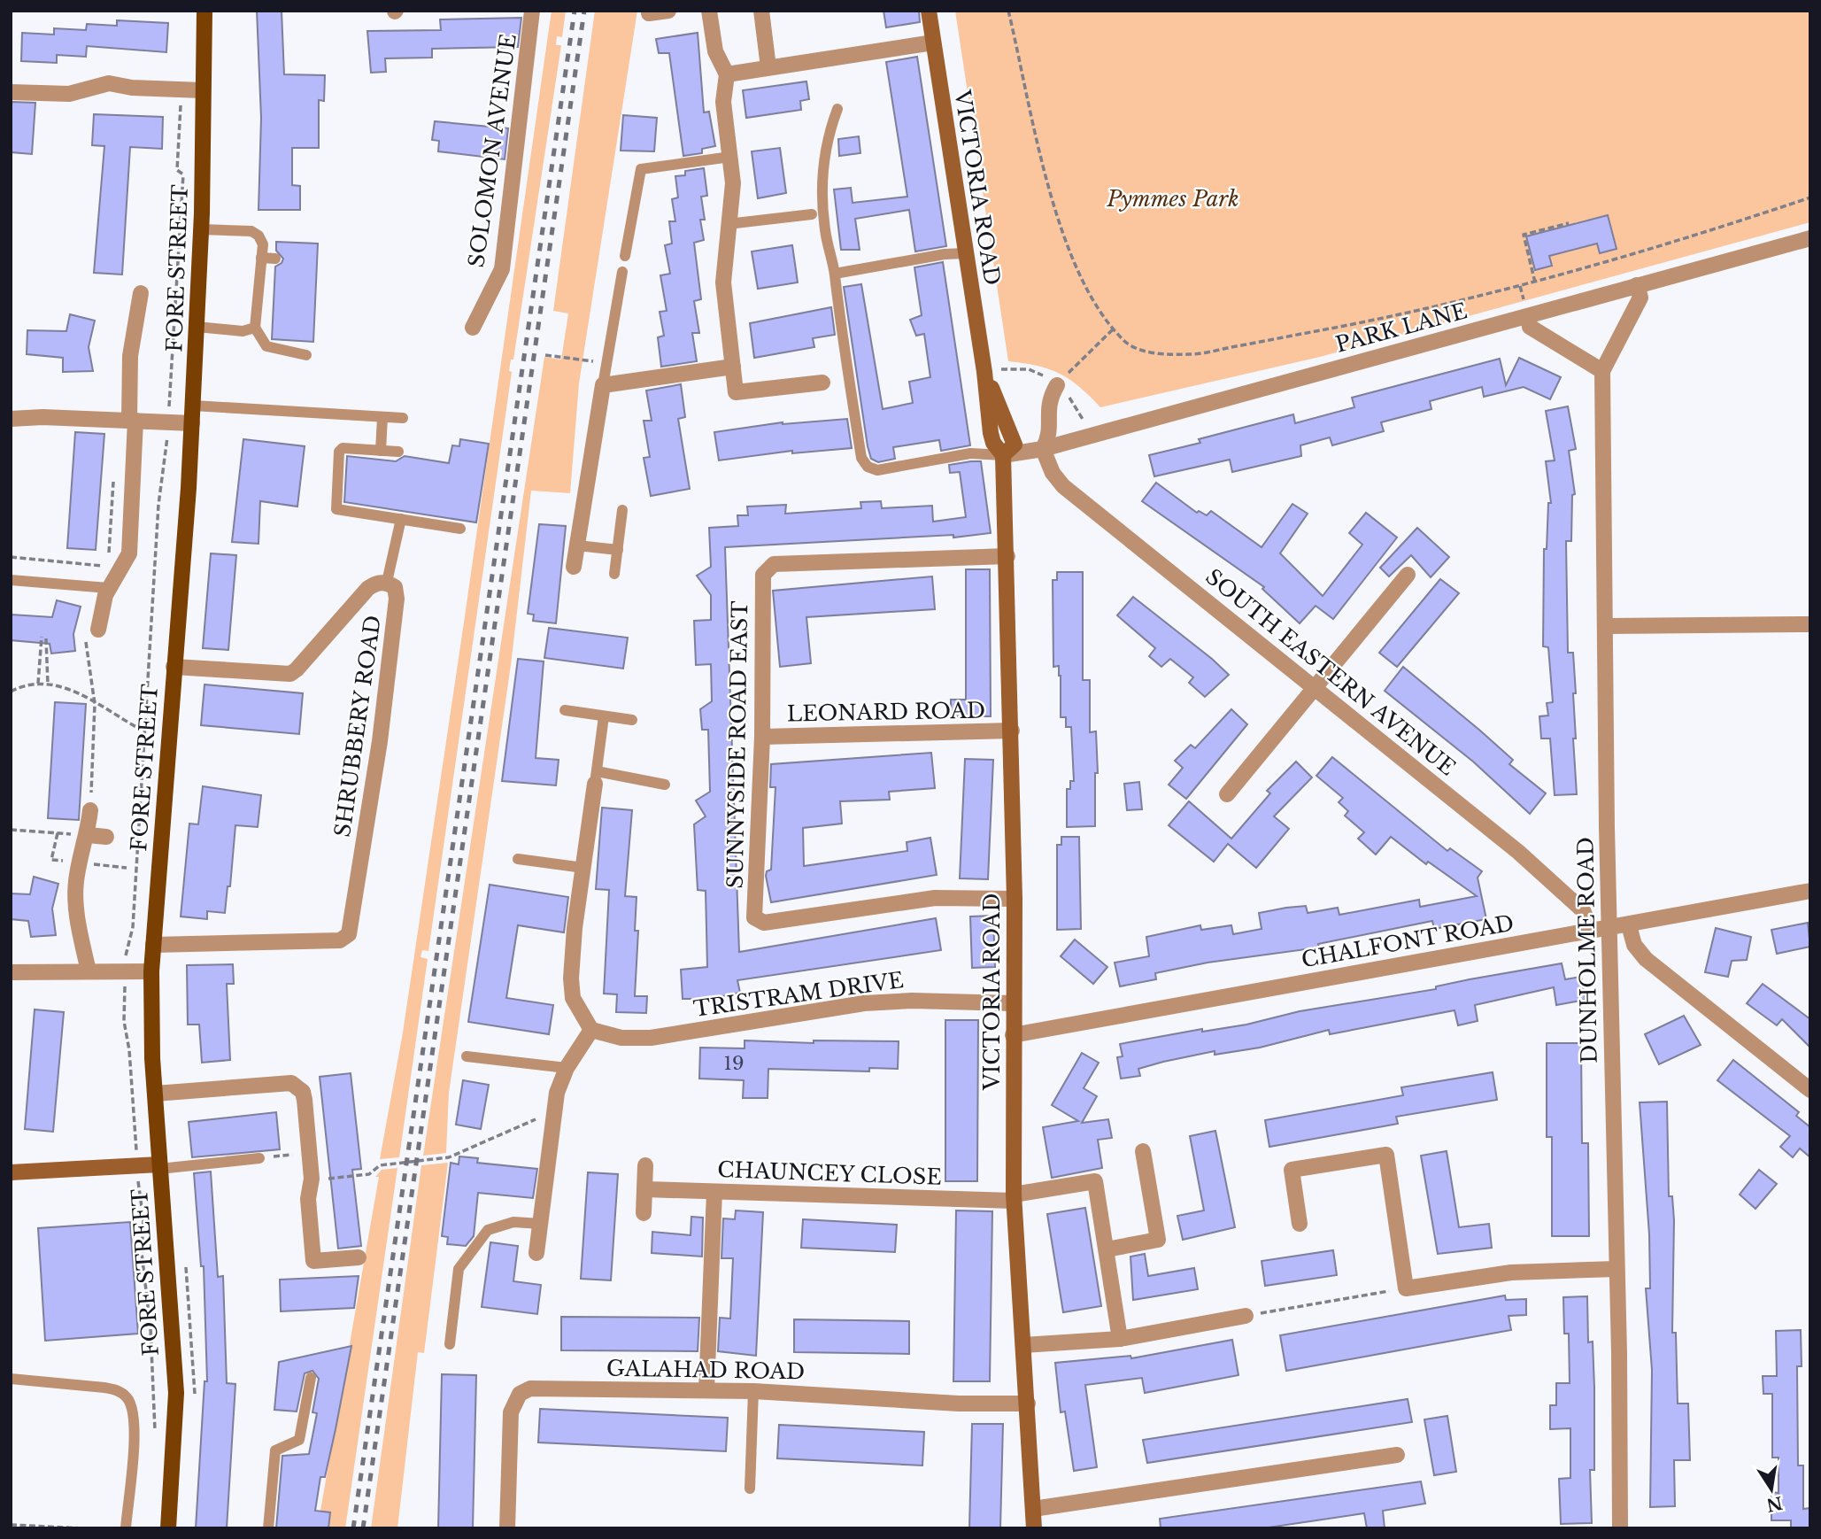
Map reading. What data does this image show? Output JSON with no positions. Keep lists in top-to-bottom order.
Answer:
{
  "streets": {
    "main road": ["FORE STREET"],
    "street": [
      "SOLOMON AVENUE",
      "VICTORIA ROAD",
      "PARK LANE",
      "SOUTH EASTERN AVENUE",
      "LEONARD ROAD",
      "SHRUBBERY ROAD",
      "SUNNYSIDE ROAD EAST",
      "CHALFONT ROAD",
      "DUNHOLME ROAD",
      "TRISTRAM DRIVE",
      "CHAUNCEY CLOSE",
      "GALAHAD ROAD"
    ]
  },
  "crossings": [
    ["VICTORIA ROAD", "PARK LANE"],
    ["VICTORIA ROAD", "LEONARD ROAD"],
    ["VICTORIA ROAD", "SUNNYSIDE ROAD EAST"],
    ["VICTORIA ROAD", "CHALFONT ROAD"],
    ["VICTORIA ROAD", "TRISTRAM DRIVE"],
    ["VICTORIA ROAD", "CHAUNCEY CLOSE"],
    ["VICTORIA ROAD", "GALAHAD ROAD"],
    ["FORE STREET", "SHRUBBERY ROAD"],
    ["PARK LANE", "SOUTH EASTERN AVENUE"],
    ["PARK LANE", "DUNHOLME ROAD"],
    ["SOUTH EASTERN AVENUE", "CHALFONT ROAD"],
    ["LEONARD ROAD", "SUNNYSIDE ROAD EAST"],
    ["CHALFONT ROAD", "DUNHOLME ROAD"]
  ],
  "parks": ["Pymmes Park"],
  "house_numbers": ["19"],
  "north": "bottom"
}
